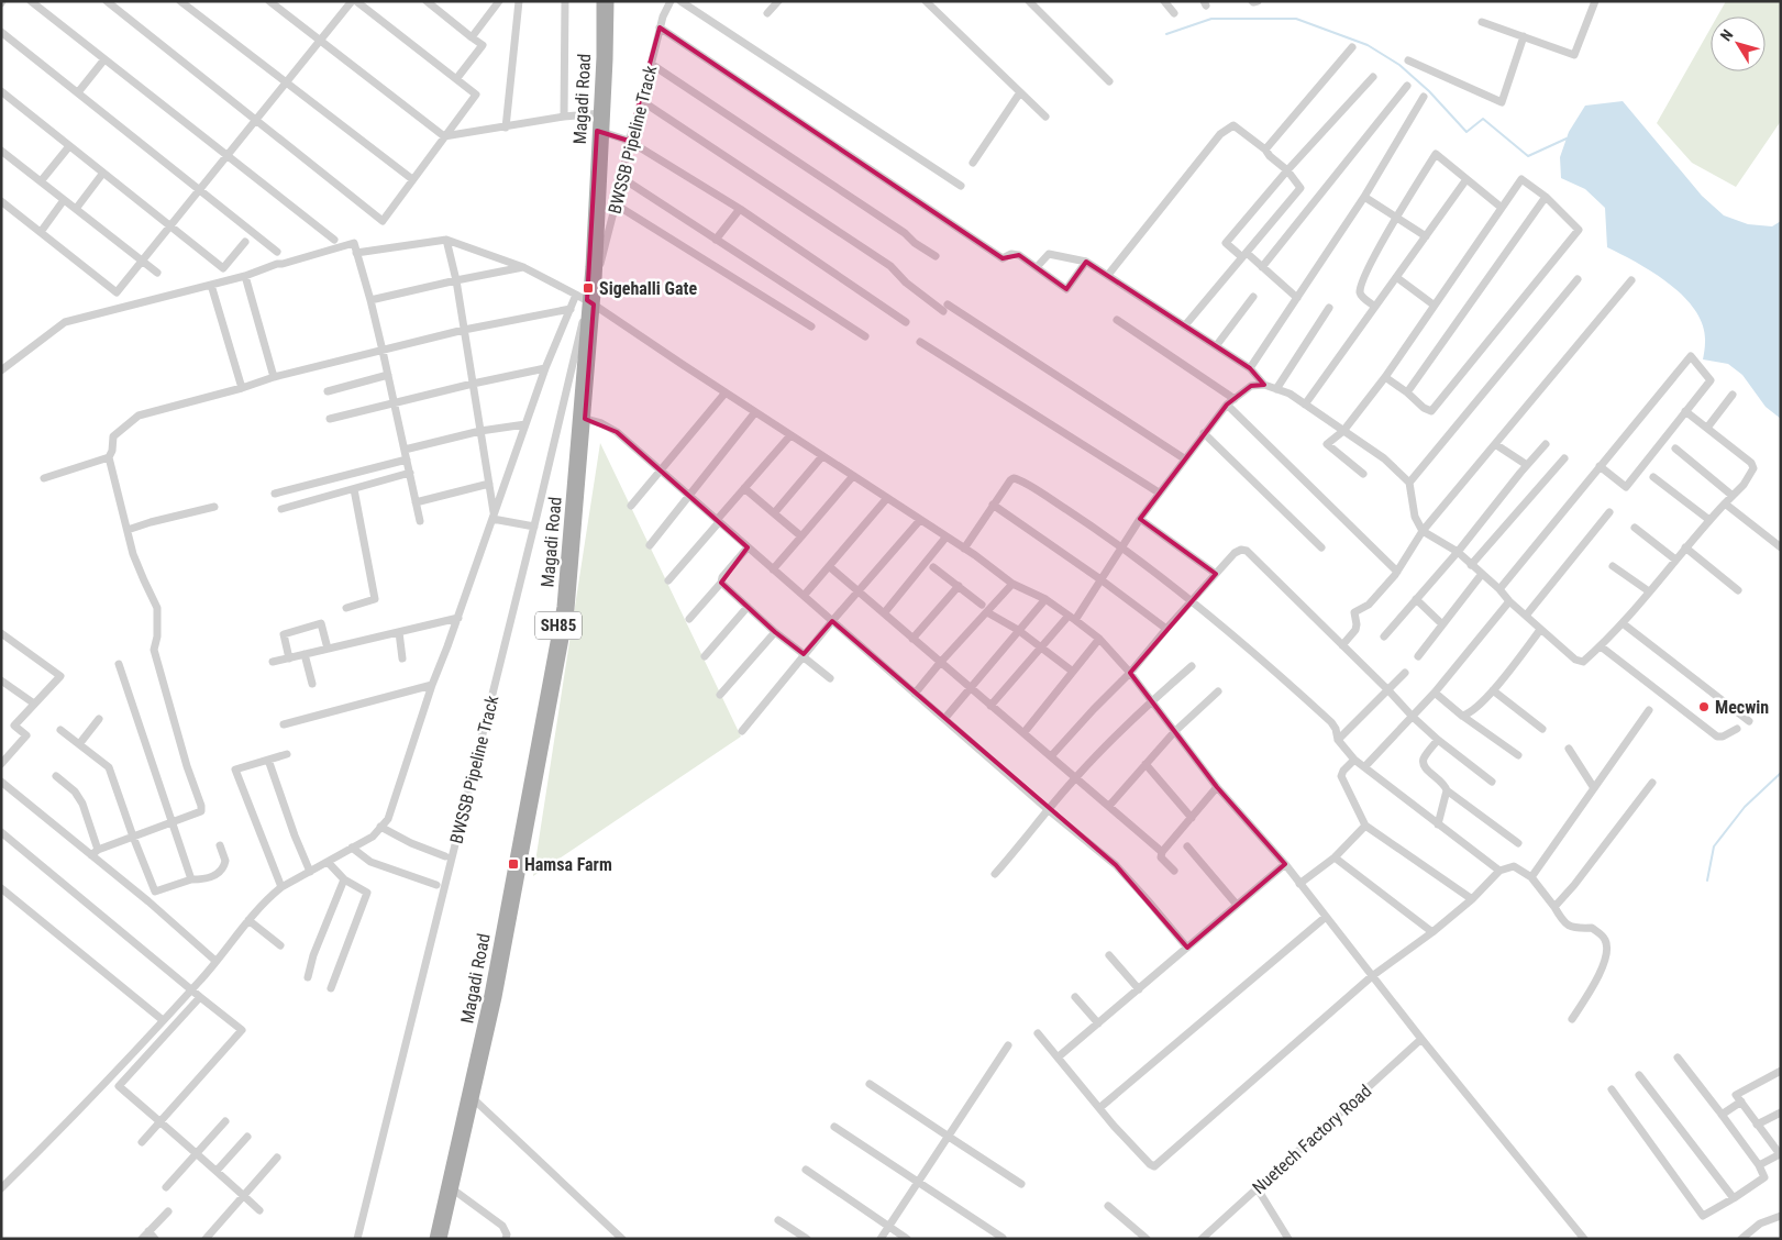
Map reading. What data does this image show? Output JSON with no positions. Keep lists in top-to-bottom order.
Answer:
{
  "streets": {
    "main road": ["Magadi Road", "SH85"],
    "street": ["BWSSB Pipeline Track", "Nuetech Factory Road"]
  },
  "crossings": [
    ["Magadi Road", "BWSSB Pipeline Track"]
  ],
  "places": {
    "transit": ["Sigehalli Gate", "Hamsa Farm"],
    "other": ["Mecwin"]
  },
  "north": "top left"
}
